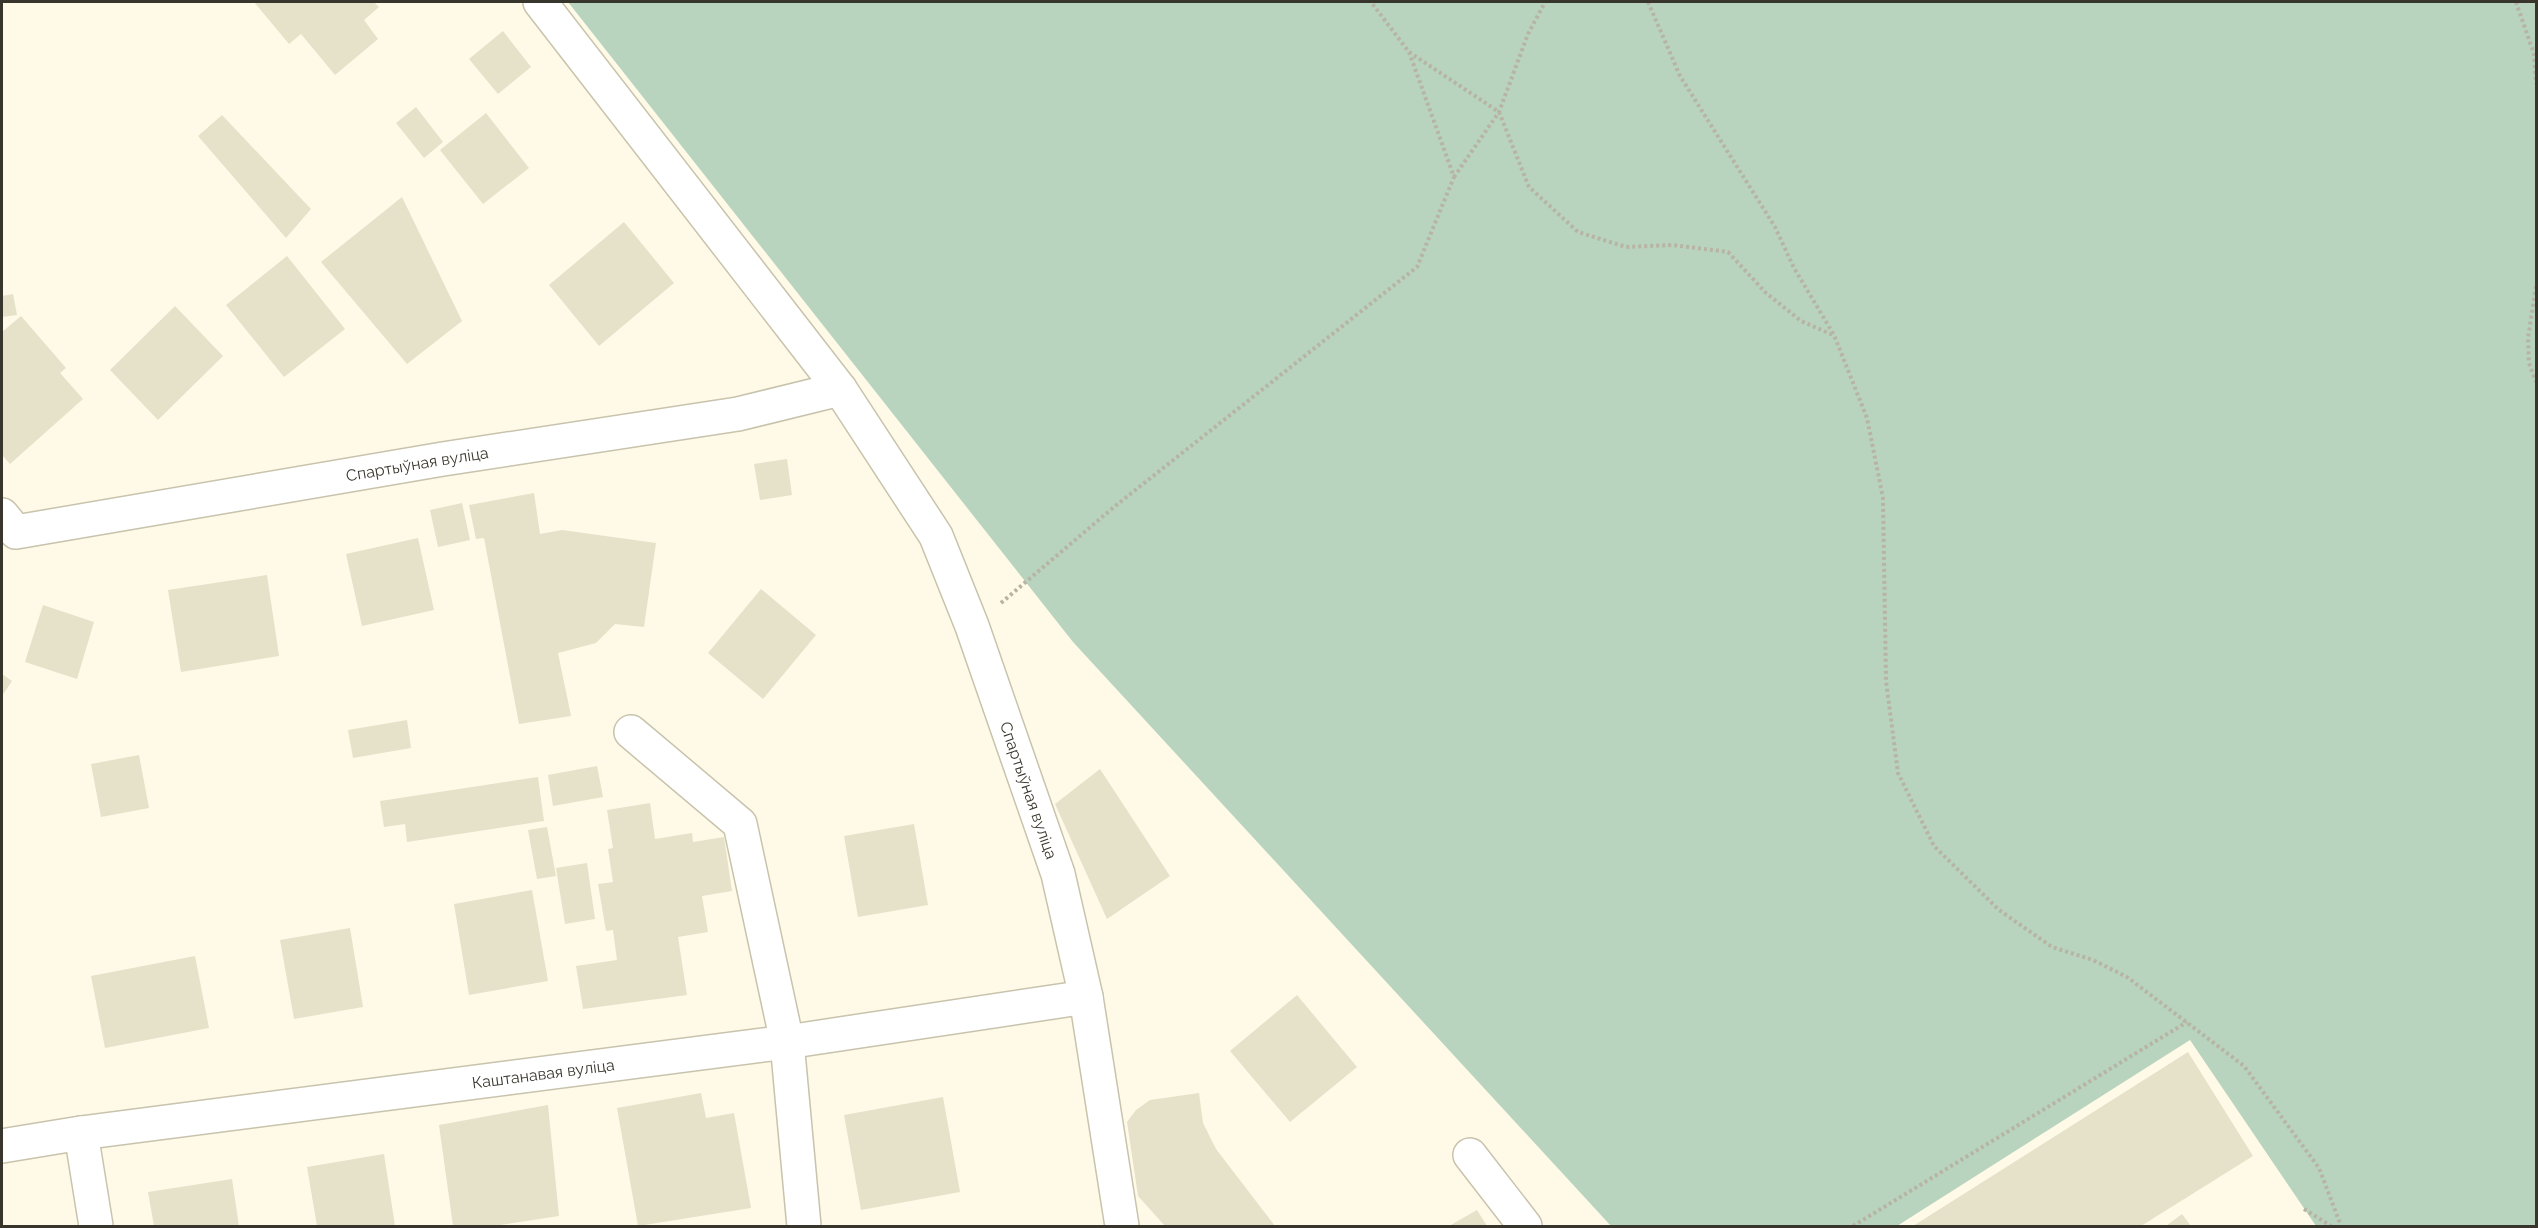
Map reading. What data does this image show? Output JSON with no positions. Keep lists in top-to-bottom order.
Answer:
{
  "streets": {
    "street": ["Спартыўная вуліца", "Каштанавая вуліца"]
  },
  "crossings": [
    ["Спартыўная вуліца", "Каштанавая вуліца"]
  ]
}
